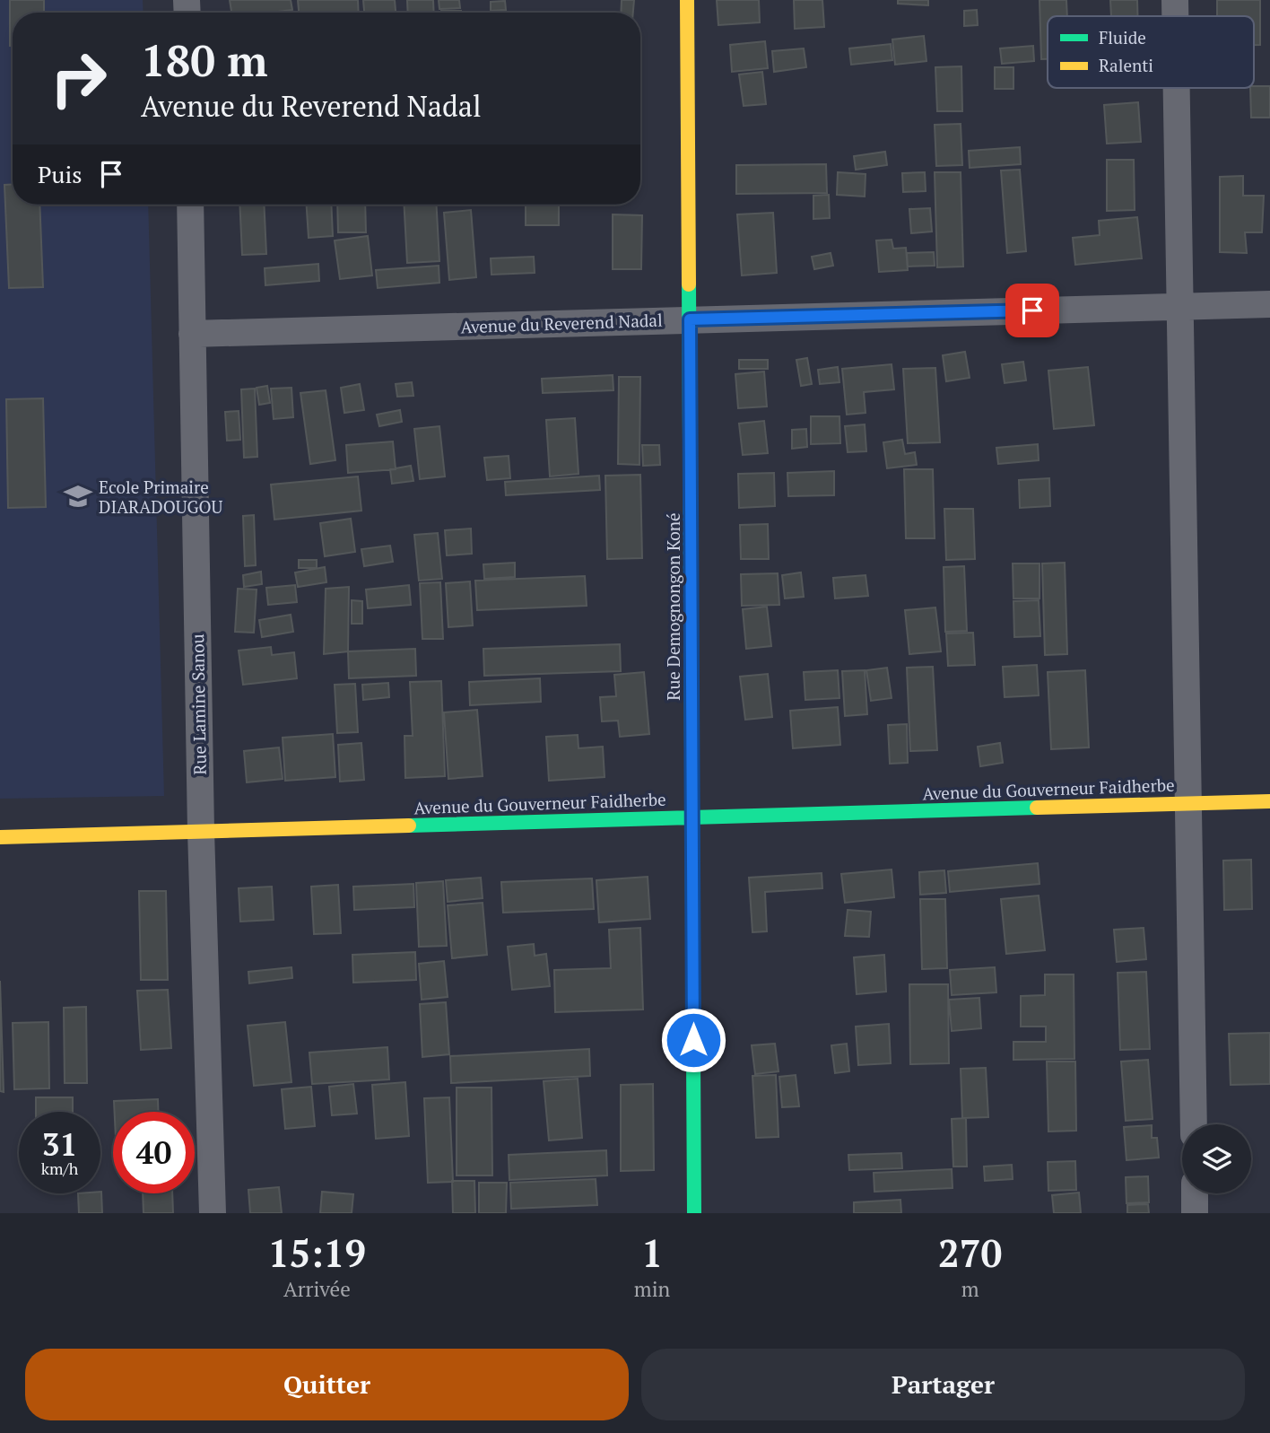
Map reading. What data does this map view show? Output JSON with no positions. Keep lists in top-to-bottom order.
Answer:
{
  "streets": {
    "street": [
      "Avenue du Reverend Nadal",
      "Rue Demognongon Koné",
      "Rue Lamine Sanou",
      "Avenue du Gouverneur Faidherbe"
    ]
  },
  "crossings": [
    ["Avenue du Reverend Nadal", "Rue Demognongon Koné"],
    ["Avenue du Reverend Nadal", "Rue Lamine Sanou"],
    ["Rue Demognongon Koné", "Avenue du Gouverneur Faidherbe"],
    ["Rue Lamine Sanou", "Avenue du Gouverneur Faidherbe"]
  ],
  "places": {
    "school or university": ["Ecole Primaire DIARADOUGOU"]
  },
  "legend": ["Fluide", "Ralenti"],
  "page": {
    "turn": ["180 m", "Avenue du Reverend Nadal"],
    "then": "Puis",
    "speed": "31 km/h",
    "limit": "40",
    "eta": [
      "15:19",
      "Arrivée",
      "1",
      "min",
      "270",
      "m"
    ],
    "buttons": ["Quitter", "Partager"]
  }
}
